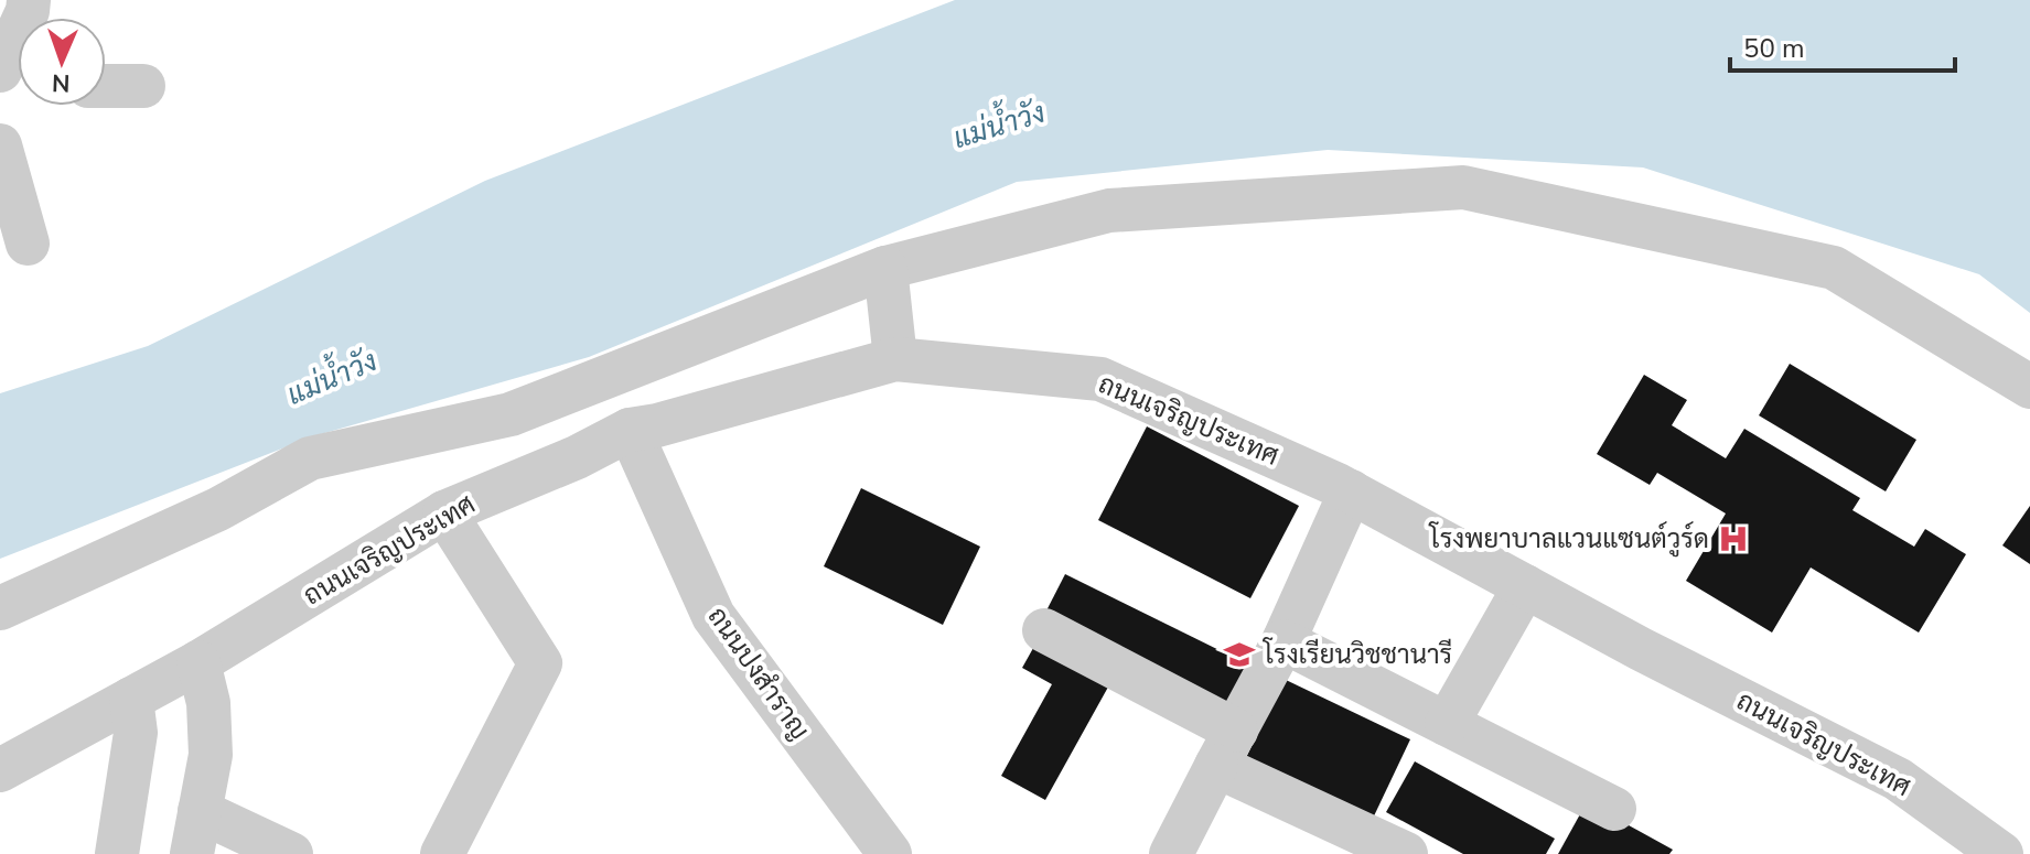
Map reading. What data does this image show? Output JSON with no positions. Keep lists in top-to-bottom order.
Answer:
{
  "streets": {
    "street": ["ถนนเจริญประเทศ", "ถนนปงสำราญ"]
  },
  "crossings": [
    ["ถนนเจริญประเทศ", "ถนนปงสำราญ"]
  ],
  "water": ["แม่น้ำวัง"],
  "places": {
    "hospital": ["โรงพยาบาลแวนแซนต์วูร์ด"],
    "school or university": ["โรงเรียนวิชชานารี"]
  },
  "scale_bar": "50 m",
  "north": "bottom"
}
